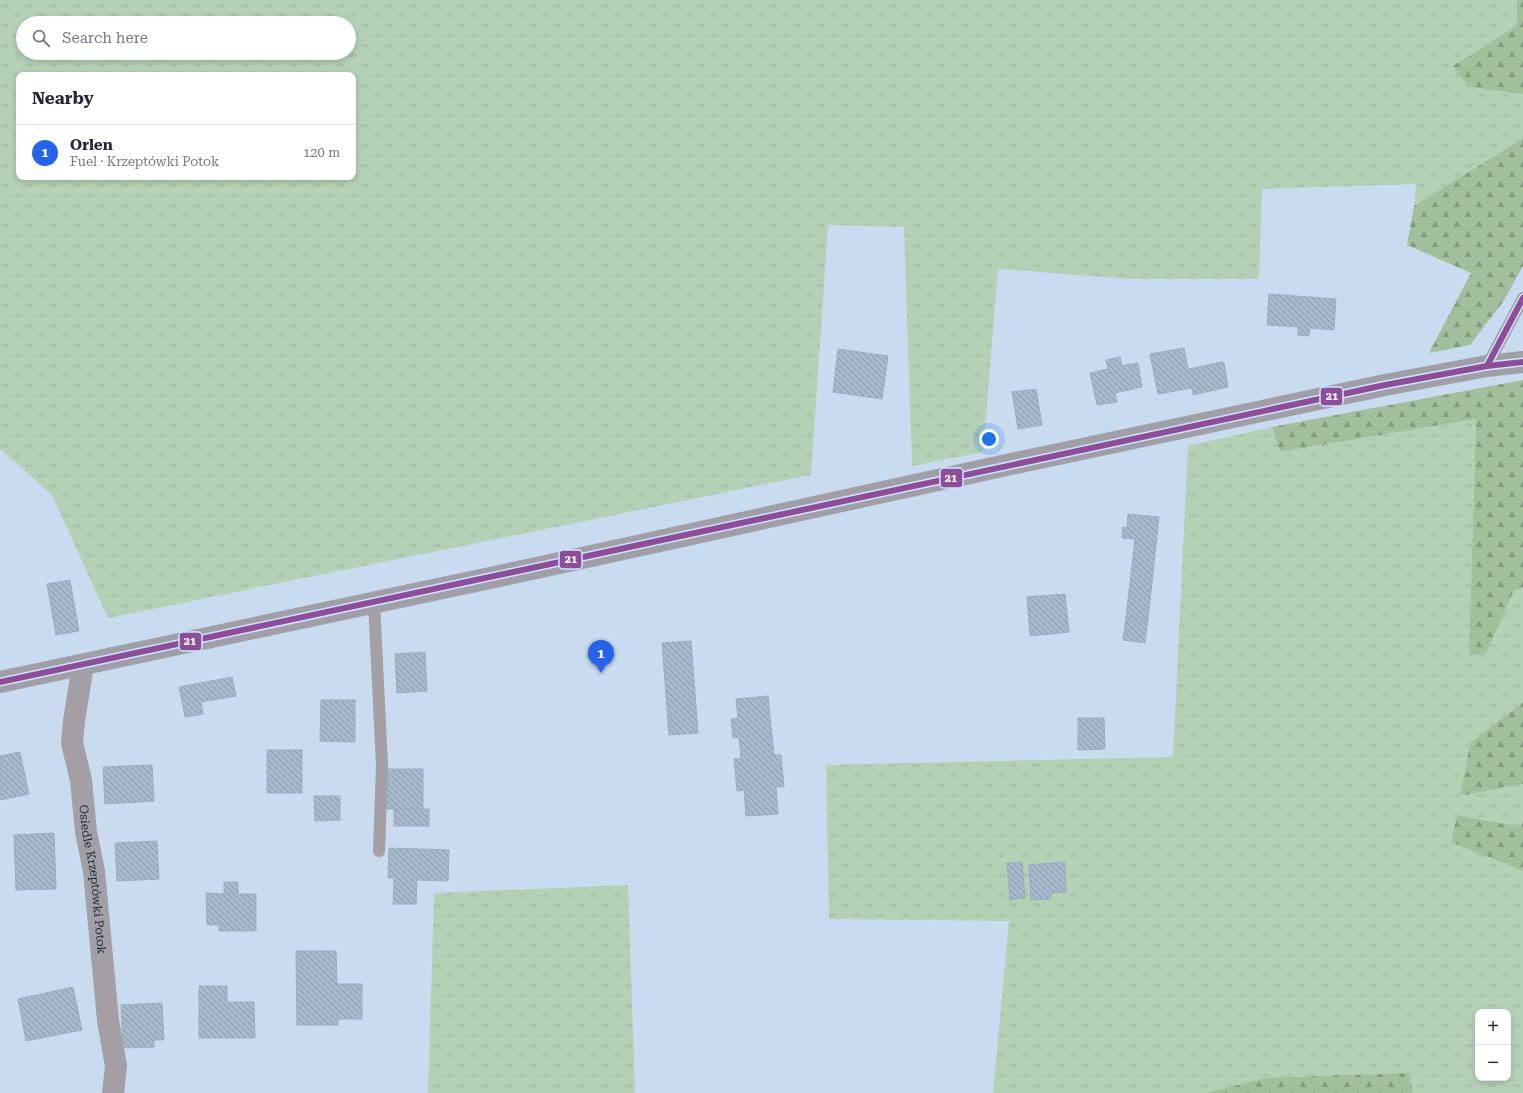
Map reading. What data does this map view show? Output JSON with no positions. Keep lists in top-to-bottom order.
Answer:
{
  "streets": {
    "street": ["Osiedle Krzeptówki Potok"]
  },
  "lines": ["transit line 21"],
  "page": {
    "search": "Search here",
    "heading": "Nearby",
    "list": [
      {
        "mark": "1",
        "name": "Orlen",
        "note": "Fuel · Krzeptówki Potok",
        "value": "120 m"
      }
    ],
    "pins": "1",
    "map_buttons": ["+", "−"]
  }
}
